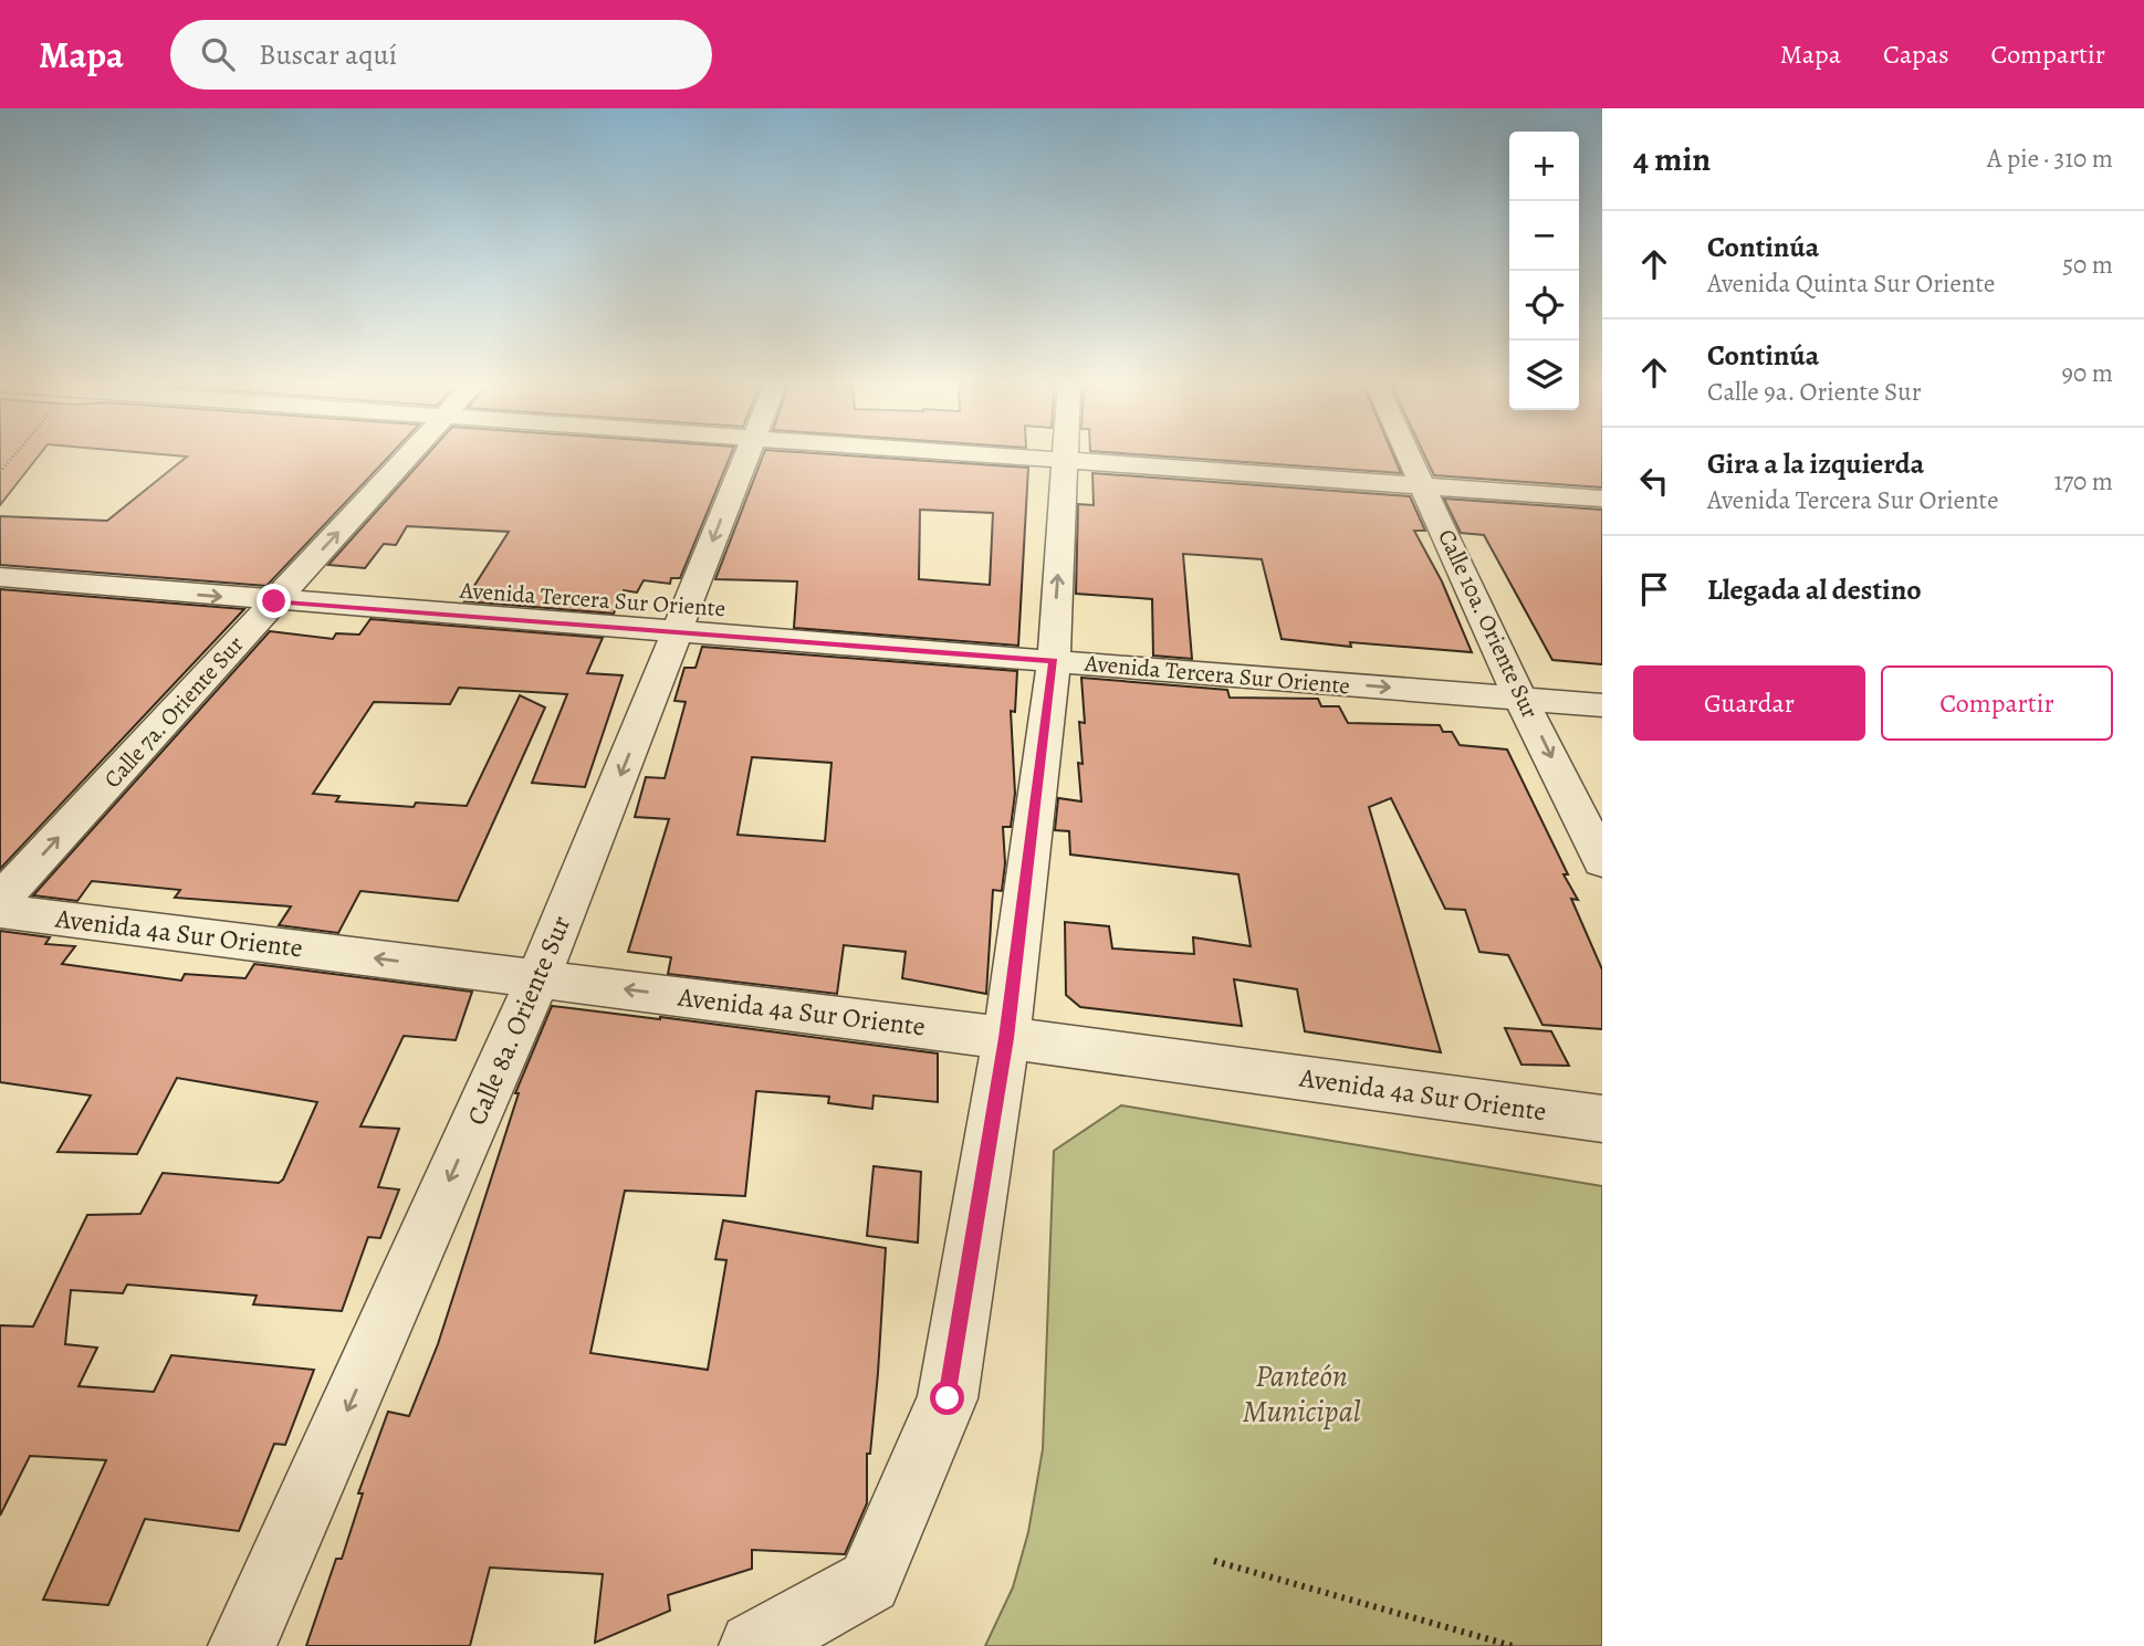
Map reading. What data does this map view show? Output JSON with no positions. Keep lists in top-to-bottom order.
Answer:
{
  "streets": {
    "street": [
      "Avenida Tercera Sur Oriente",
      "Calle 10a. Oriente Sur",
      "Calle 7a. Oriente Sur",
      "Avenida 4a Sur Oriente",
      "Calle 8a. Oriente Sur"
    ]
  },
  "crossings": [
    ["Avenida Tercera Sur Oriente", "Calle 10a. Oriente Sur"],
    ["Avenida Tercera Sur Oriente", "Calle 7a. Oriente Sur"],
    ["Avenida Tercera Sur Oriente", "Calle 8a. Oriente Sur"],
    ["Avenida 4a Sur Oriente", "Calle 8a. Oriente Sur"]
  ],
  "one_way": [
    "Calle 10a. Oriente Sur",
    "Calle 7a. Oriente Sur",
    "Avenida 4a Sur Oriente",
    "Calle 8a. Oriente Sur"
  ],
  "parks": ["Panteón Municipal"],
  "page": {
    "header": "Mapa",
    "search": "Buscar aquí",
    "nav": ["Mapa", "Capas", "Compartir"],
    "heading": ["4 min", "A pie · 310 m"],
    "map_buttons": ["+", "−"],
    "list": [
      ["Continúa", "Avenida Quinta Sur Oriente", "50 m"],
      ["Continúa", "Calle 9a. Oriente Sur", "90 m"],
      ["Gira a la izquierda", "Avenida Tercera Sur Oriente", "170 m"],
      "Llegada al destino"
    ],
    "buttons": ["Guardar", "Compartir"]
  }
}
